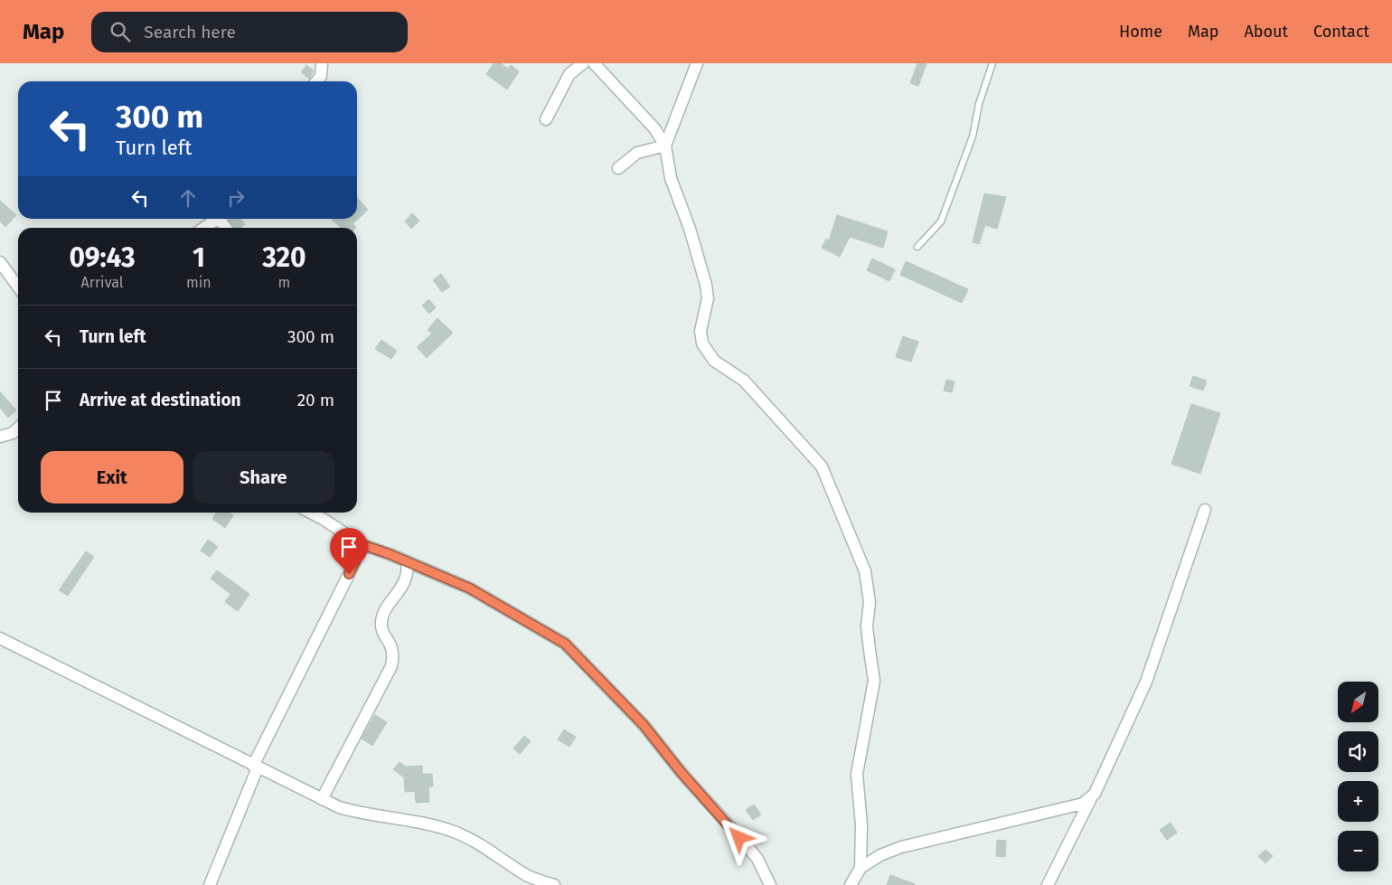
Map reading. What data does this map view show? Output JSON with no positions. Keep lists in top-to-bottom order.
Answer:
{
  "north": "bottom left",
  "page": {
    "header": "Map",
    "search": "Search here",
    "nav": [
      "Home",
      "Map",
      "About",
      "Contact"
    ],
    "turn": ["300 m", "Turn left"],
    "eta": [
      "09:43",
      "Arrival",
      "1",
      "min",
      "320",
      "m"
    ],
    "list": [
      {
        "name": "Turn left",
        "value": "300 m"
      },
      {
        "name": "Arrive at destination",
        "value": "20 m"
      }
    ],
    "buttons": ["Exit", "Share"],
    "map_buttons": ["+", "−"]
  }
}
